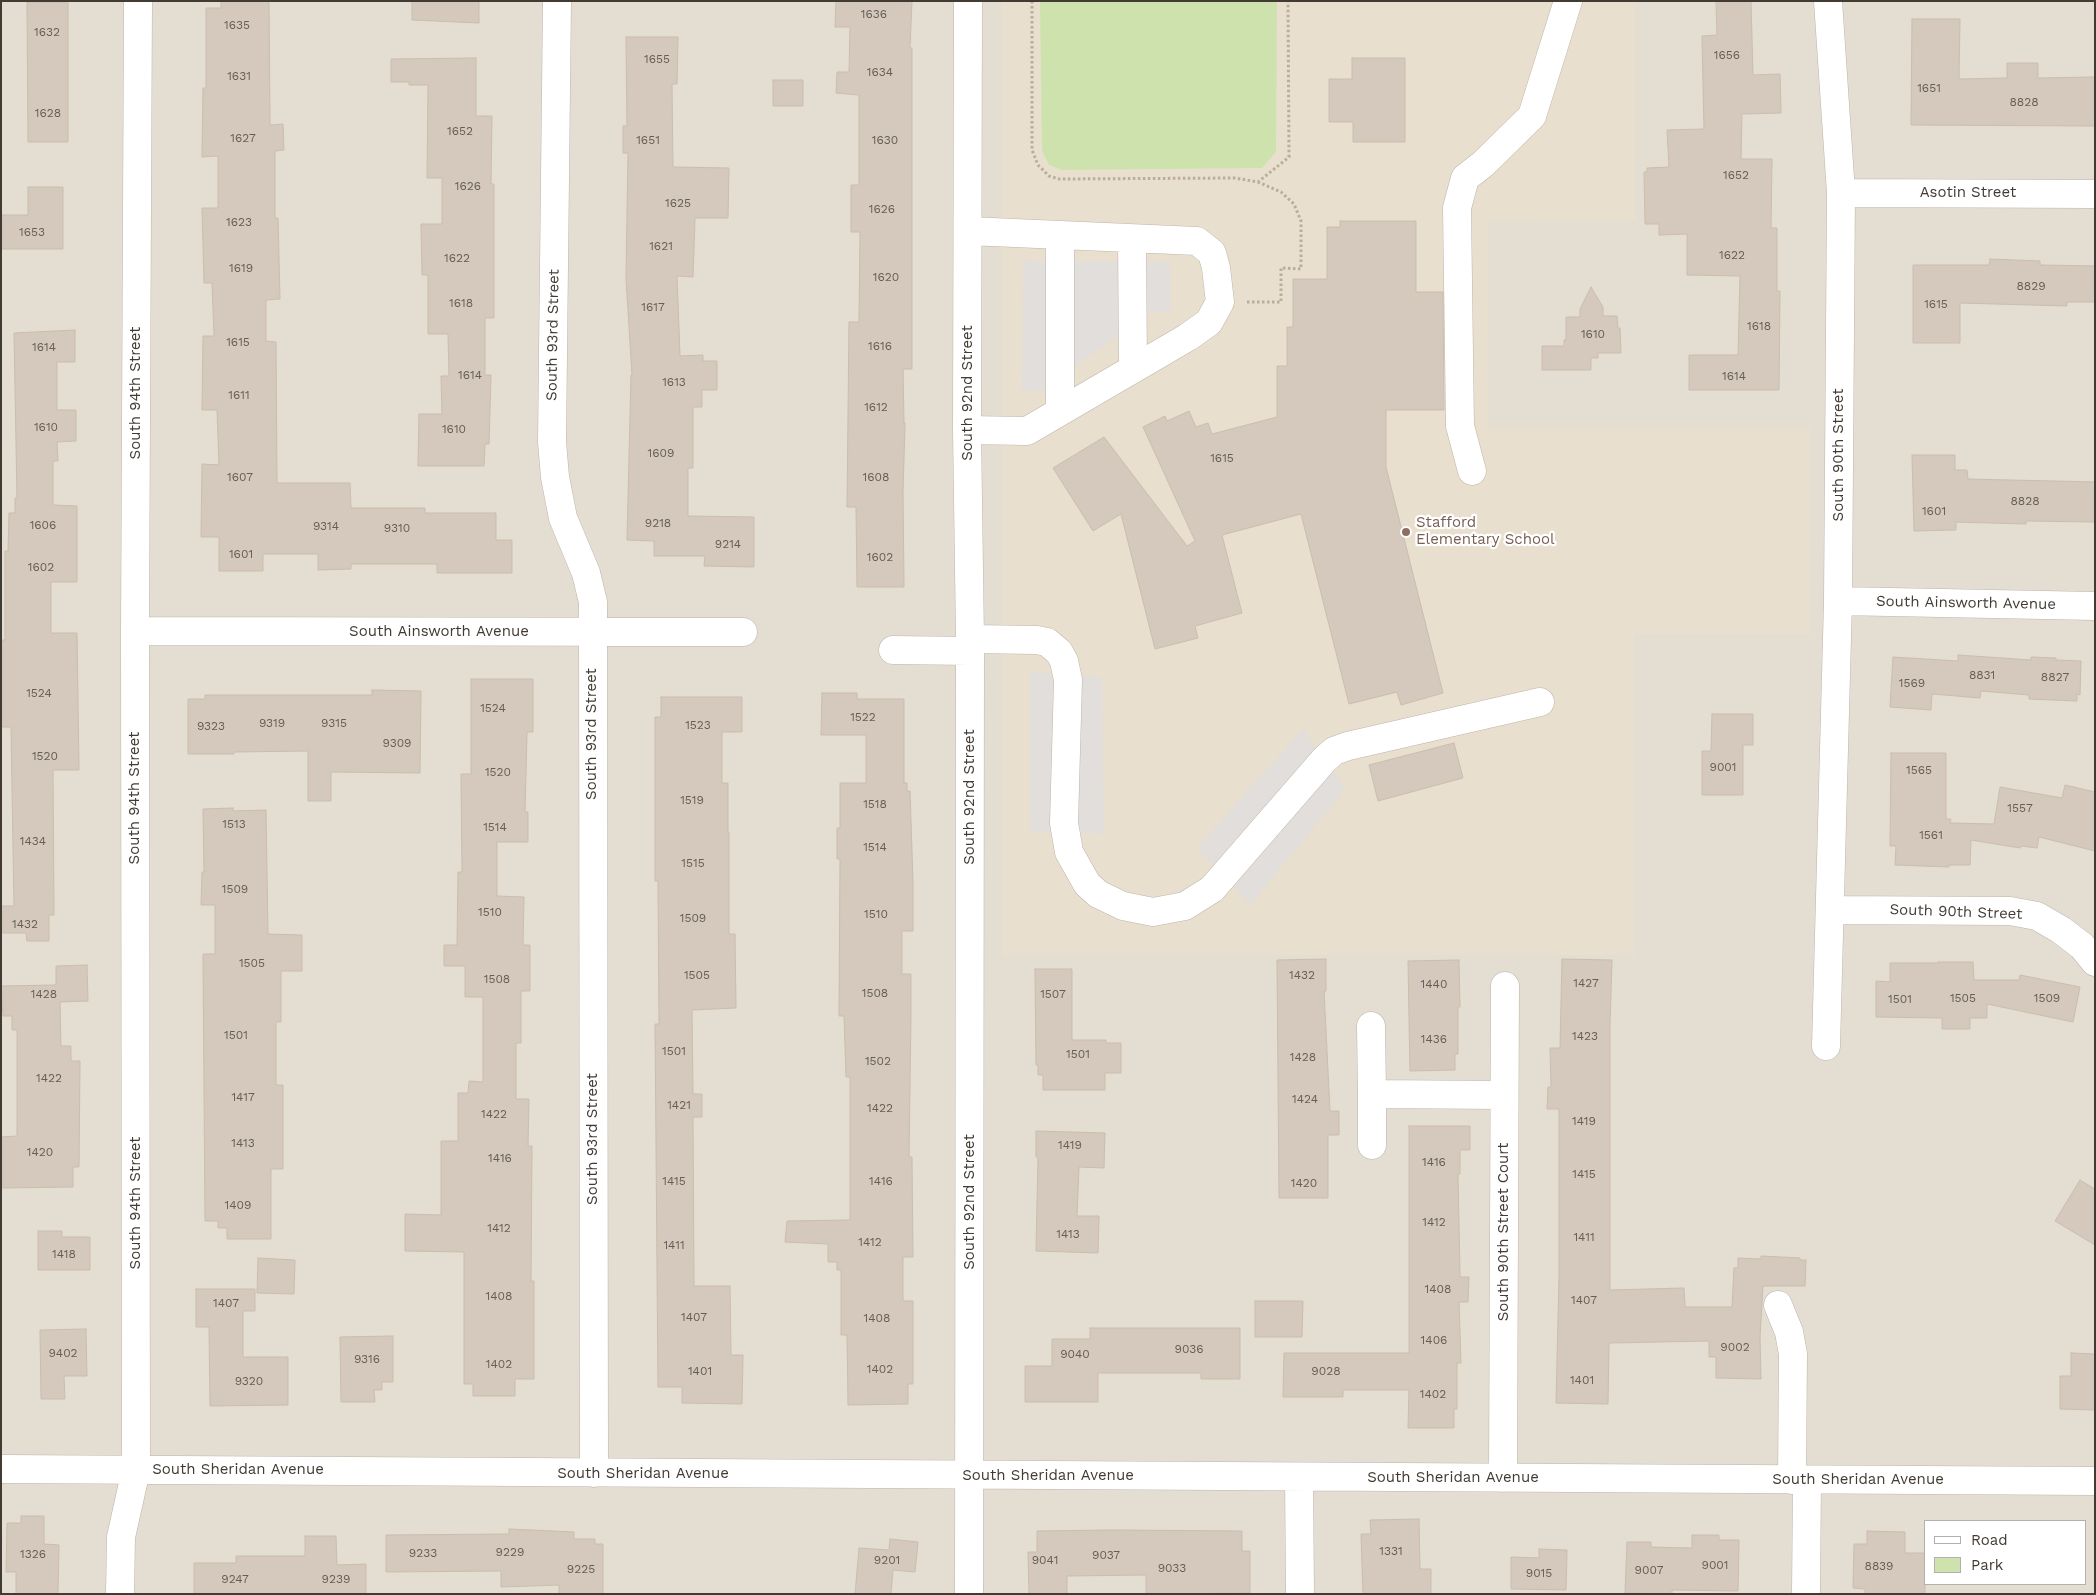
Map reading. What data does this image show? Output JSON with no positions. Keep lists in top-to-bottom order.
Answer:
{
  "streets": {
    "street": [
      "Asotin Street",
      "South 93rd Street",
      "South 94th Street",
      "South 92nd Street",
      "South 90th Street",
      "South Ainsworth Avenue",
      "South 90th Street Court",
      "South Sheridan Avenue"
    ]
  },
  "crossings": [
    ["Asotin Street", "South 90th Street"],
    ["South 93rd Street", "South Ainsworth Avenue"],
    ["South 93rd Street", "South Sheridan Avenue"],
    ["South 94th Street", "South Ainsworth Avenue"],
    ["South 94th Street", "South Sheridan Avenue"],
    ["South 92nd Street", "South Sheridan Avenue"],
    ["South 90th Street", "South Ainsworth Avenue"],
    ["South 90th Street Court", "South Sheridan Avenue"]
  ],
  "places": ["Stafford Elementary School"],
  "house_numbers": [
    "1636",
    "1635",
    "1632",
    "1656",
    "1655",
    "1634",
    "1631",
    "1651",
    "8828",
    "1628",
    "1652",
    "1627",
    "1651",
    "1630",
    "1652",
    "1626",
    "1625",
    "1626",
    "1623",
    "1653",
    "1621",
    "1622",
    "1622",
    "1619",
    "1620",
    "8829",
    "1618",
    "1615",
    "1617",
    "1618",
    "1610",
    "1615",
    "1616",
    "1614",
    "1614",
    "1614",
    "1613",
    "1611",
    "1612",
    "1610",
    "1610",
    "1609",
    "1615",
    "1607",
    "1608",
    "8828",
    "1601",
    "9218",
    "1606",
    "9314",
    "9310",
    "9214",
    "1601",
    "1602",
    "1602",
    "8831",
    "8827",
    "1569",
    "1524",
    "1524",
    "1522",
    "9319",
    "9315",
    "1523",
    "9323",
    "9309",
    "1520",
    "9001",
    "1565",
    "1520",
    "1519",
    "1518",
    "1557",
    "1513",
    "1514",
    "1561",
    "1434",
    "1514",
    "1515",
    "1509",
    "1510",
    "1510",
    "1509",
    "1432",
    "1505",
    "1505",
    "1432",
    "1508",
    "1427",
    "1440",
    "1508",
    "1428",
    "1507",
    "1505",
    "1509",
    "1501",
    "1501",
    "1423",
    "1436",
    "1501",
    "1501",
    "1428",
    "1502",
    "1422",
    "1417",
    "1424",
    "1421",
    "1422",
    "1422",
    "1419",
    "1413",
    "1419",
    "1420",
    "1416",
    "1416",
    "1415",
    "1415",
    "1416",
    "1420",
    "1409",
    "1412",
    "1412",
    "1413",
    "1411",
    "1412",
    "1411",
    "1418",
    "1408",
    "1408",
    "1407",
    "1407",
    "1407",
    "1408",
    "1406",
    "9002",
    "9036",
    "9402",
    "9040",
    "9316",
    "1402",
    "1402",
    "1401",
    "9028",
    "1401",
    "9320",
    "1402",
    "1331",
    "9229",
    "9233",
    "1326",
    "9037",
    "9201",
    "9041",
    "9001",
    "8839",
    "9033",
    "9225",
    "9007",
    "9015",
    "9247",
    "9239"
  ],
  "legend": ["Road", "Park"]
}
